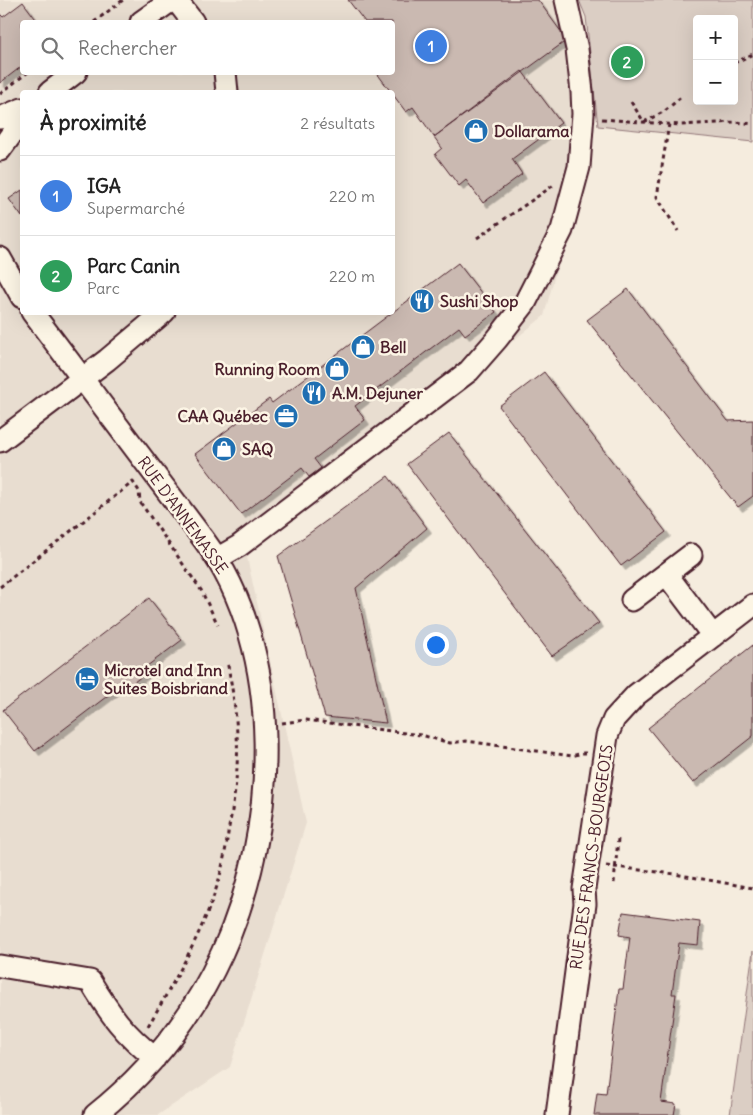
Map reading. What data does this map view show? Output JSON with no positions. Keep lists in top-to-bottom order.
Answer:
{
  "streets": {
    "street": ["RUE D'ANNEMASSE", "RUE DES FRANCS-BOURGEOIS"]
  },
  "places": {
    "shop": [
      "Dollarama",
      "Bell",
      "Running Room",
      "SAQ"
    ],
    "restaurant": ["Sushi Shop", "A.M. Dejuner"],
    "office": ["CAA Québec"],
    "hotel": ["Microtel and Inn Suites Boisbriand"]
  },
  "page": {
    "map_buttons": ["+", "−"],
    "search": "Rechercher",
    "pins": ["1", "2"],
    "heading": ["À proximité", "2 résultats"],
    "list": [
      {
        "mark": "1",
        "name": "IGA",
        "note": "Supermarché",
        "value": "220 m"
      },
      {
        "mark": "2",
        "name": "Parc Canin",
        "note": "Parc",
        "value": "220 m"
      }
    ]
  }
}
